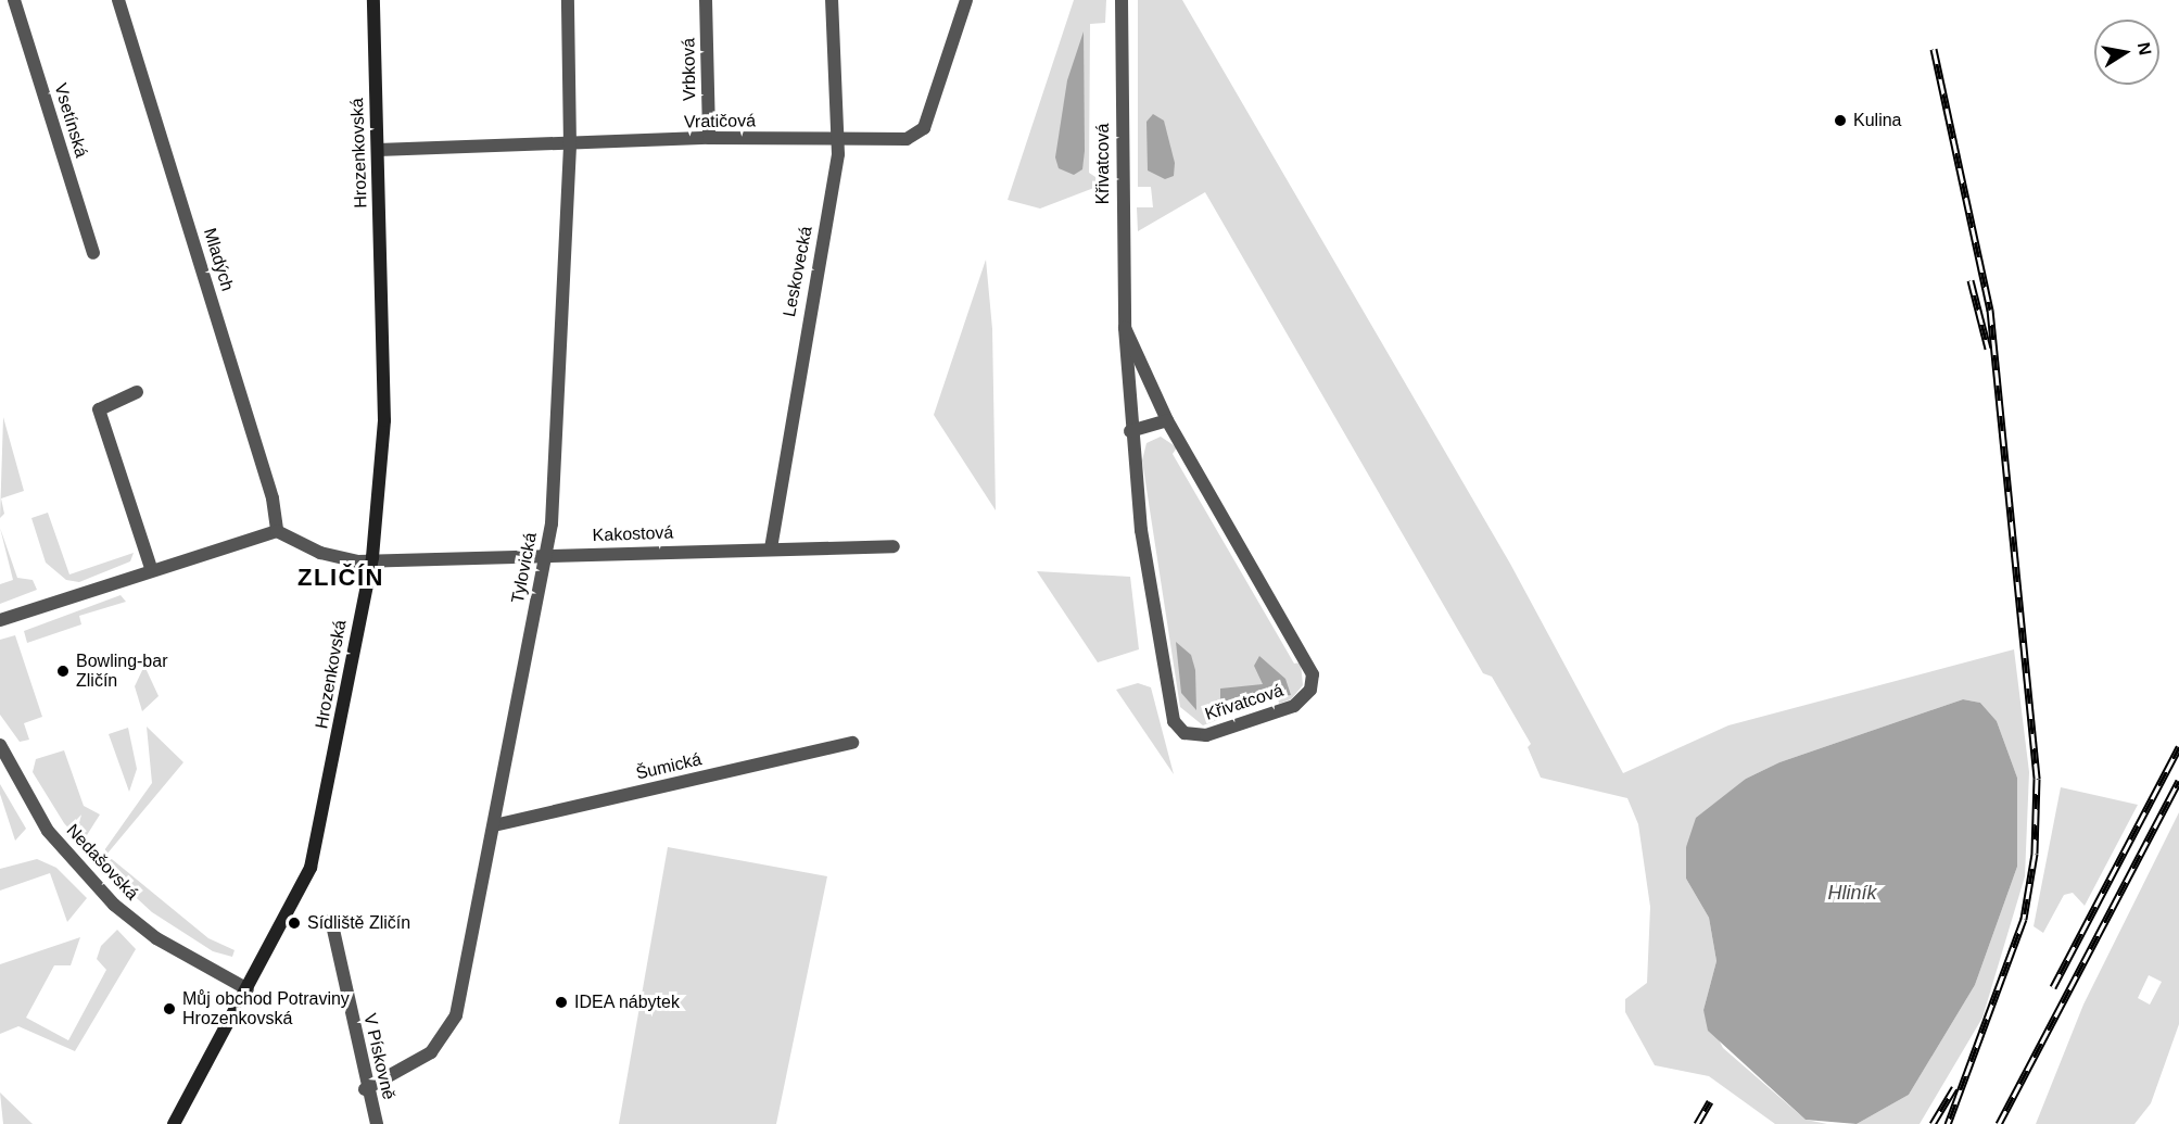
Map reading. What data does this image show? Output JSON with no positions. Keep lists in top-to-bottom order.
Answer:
{
  "streets": {
    "street": [
      "Vrbková",
      "Vsetínská",
      "Vratičová",
      "Hrozenkovská",
      "Křivatcová",
      "Mladých",
      "Leskovecká",
      "Kakostová",
      "Tylovická",
      "Šumická",
      "Nedašovská",
      "V Pískovně"
    ]
  },
  "crossings": [
    ["Vrbková", "Vratičová"],
    ["Vratičová", "Hrozenkovská"],
    ["Vratičová", "Leskovecká"],
    ["Vratičová", "Tylovická"],
    ["Hrozenkovská", "Kakostová"],
    ["Hrozenkovská", "Nedašovská"],
    ["Leskovecká", "Kakostová"],
    ["Kakostová", "Tylovická"],
    ["Tylovická", "Šumická"],
    ["Tylovická", "V Pískovně"]
  ],
  "districts": ["ZLIČÍN"],
  "water": ["Hliník"],
  "places": [
    "Kulina",
    "Bowling-bar Zličín",
    "Sídliště Zličín",
    "IDEA nábytek",
    "Můj obchod Potraviny Hrozenkovská"
  ],
  "north": "right"
}
